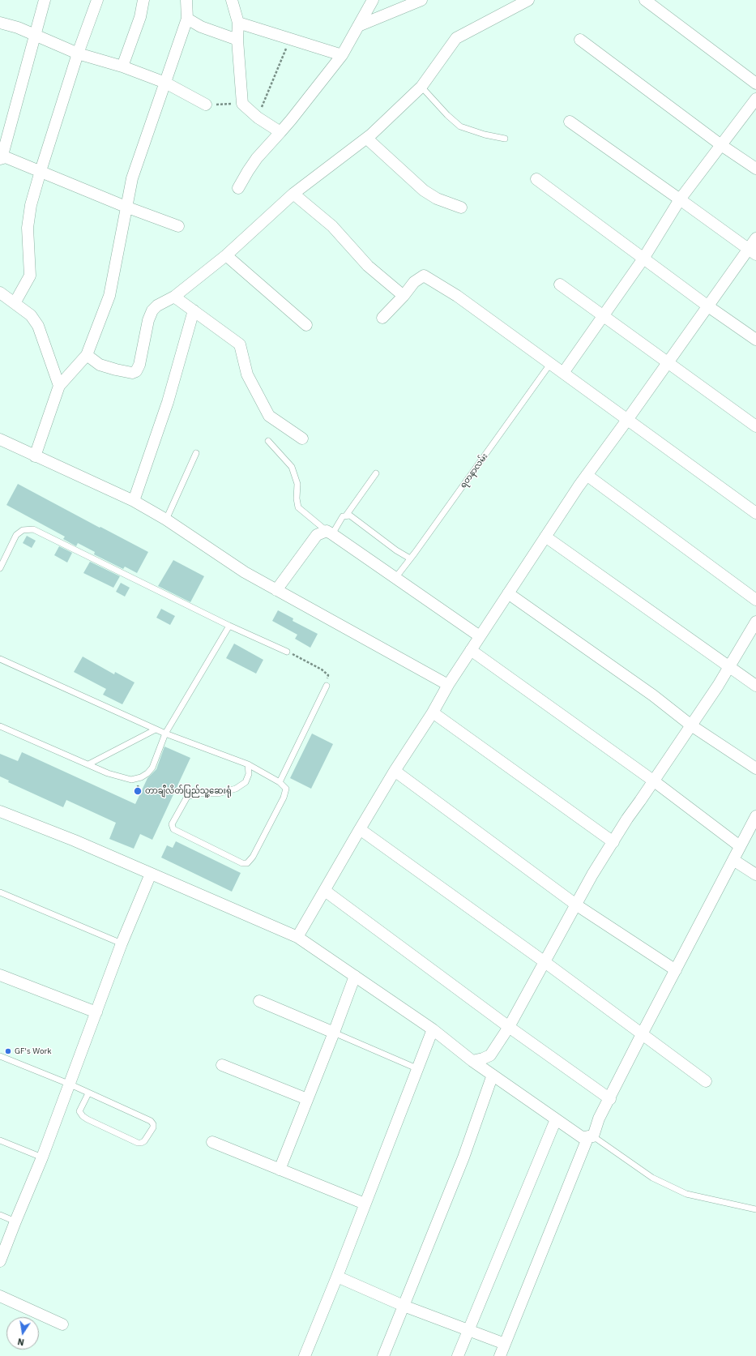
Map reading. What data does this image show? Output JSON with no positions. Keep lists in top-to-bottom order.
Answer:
{
  "streets": {
    "lane": ["ရတနာလမ်း"]
  },
  "places": ["တာချီလိတ်ပြည်သူ့ဆေးရုံ", "GF's Work"],
  "north": "bottom"
}
